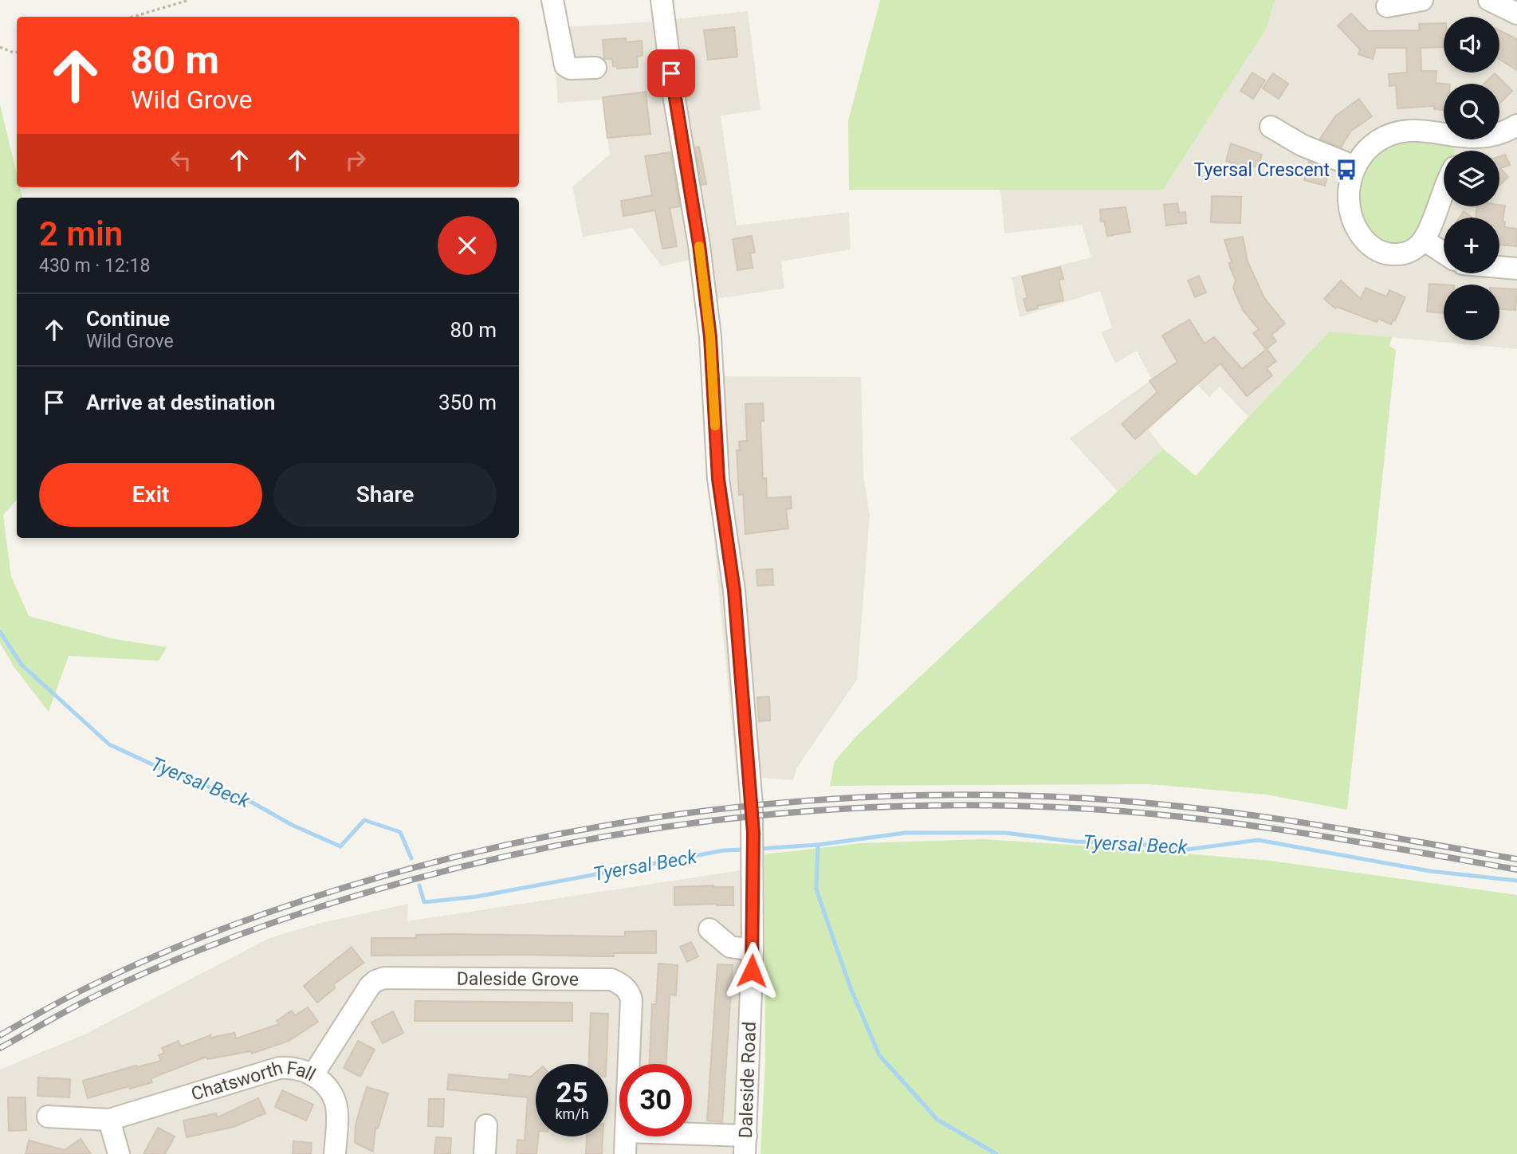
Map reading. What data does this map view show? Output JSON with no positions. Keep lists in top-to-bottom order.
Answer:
{
  "streets": {
    "street": ["Daleside Grove", "Daleside Road", "Chatsworth Fall"]
  },
  "crossings": [
    ["Daleside Grove", "Chatsworth Fall"]
  ],
  "water": ["Tyersal Beck"],
  "places": {
    "bus stop": ["Tyersal Crescent"]
  },
  "page": {
    "map_buttons": ["+", "−"],
    "turn": ["80 m", "Wild Grove"],
    "heading": ["2 min", "430 m · 12:18"],
    "list": [
      {
        "name": "Continue",
        "note": "Wild Grove",
        "value": "80 m"
      },
      {
        "name": "Arrive at destination",
        "value": "350 m"
      }
    ],
    "buttons": ["Exit", "Share"],
    "speed": "25 km/h",
    "limit": "30"
  }
}
